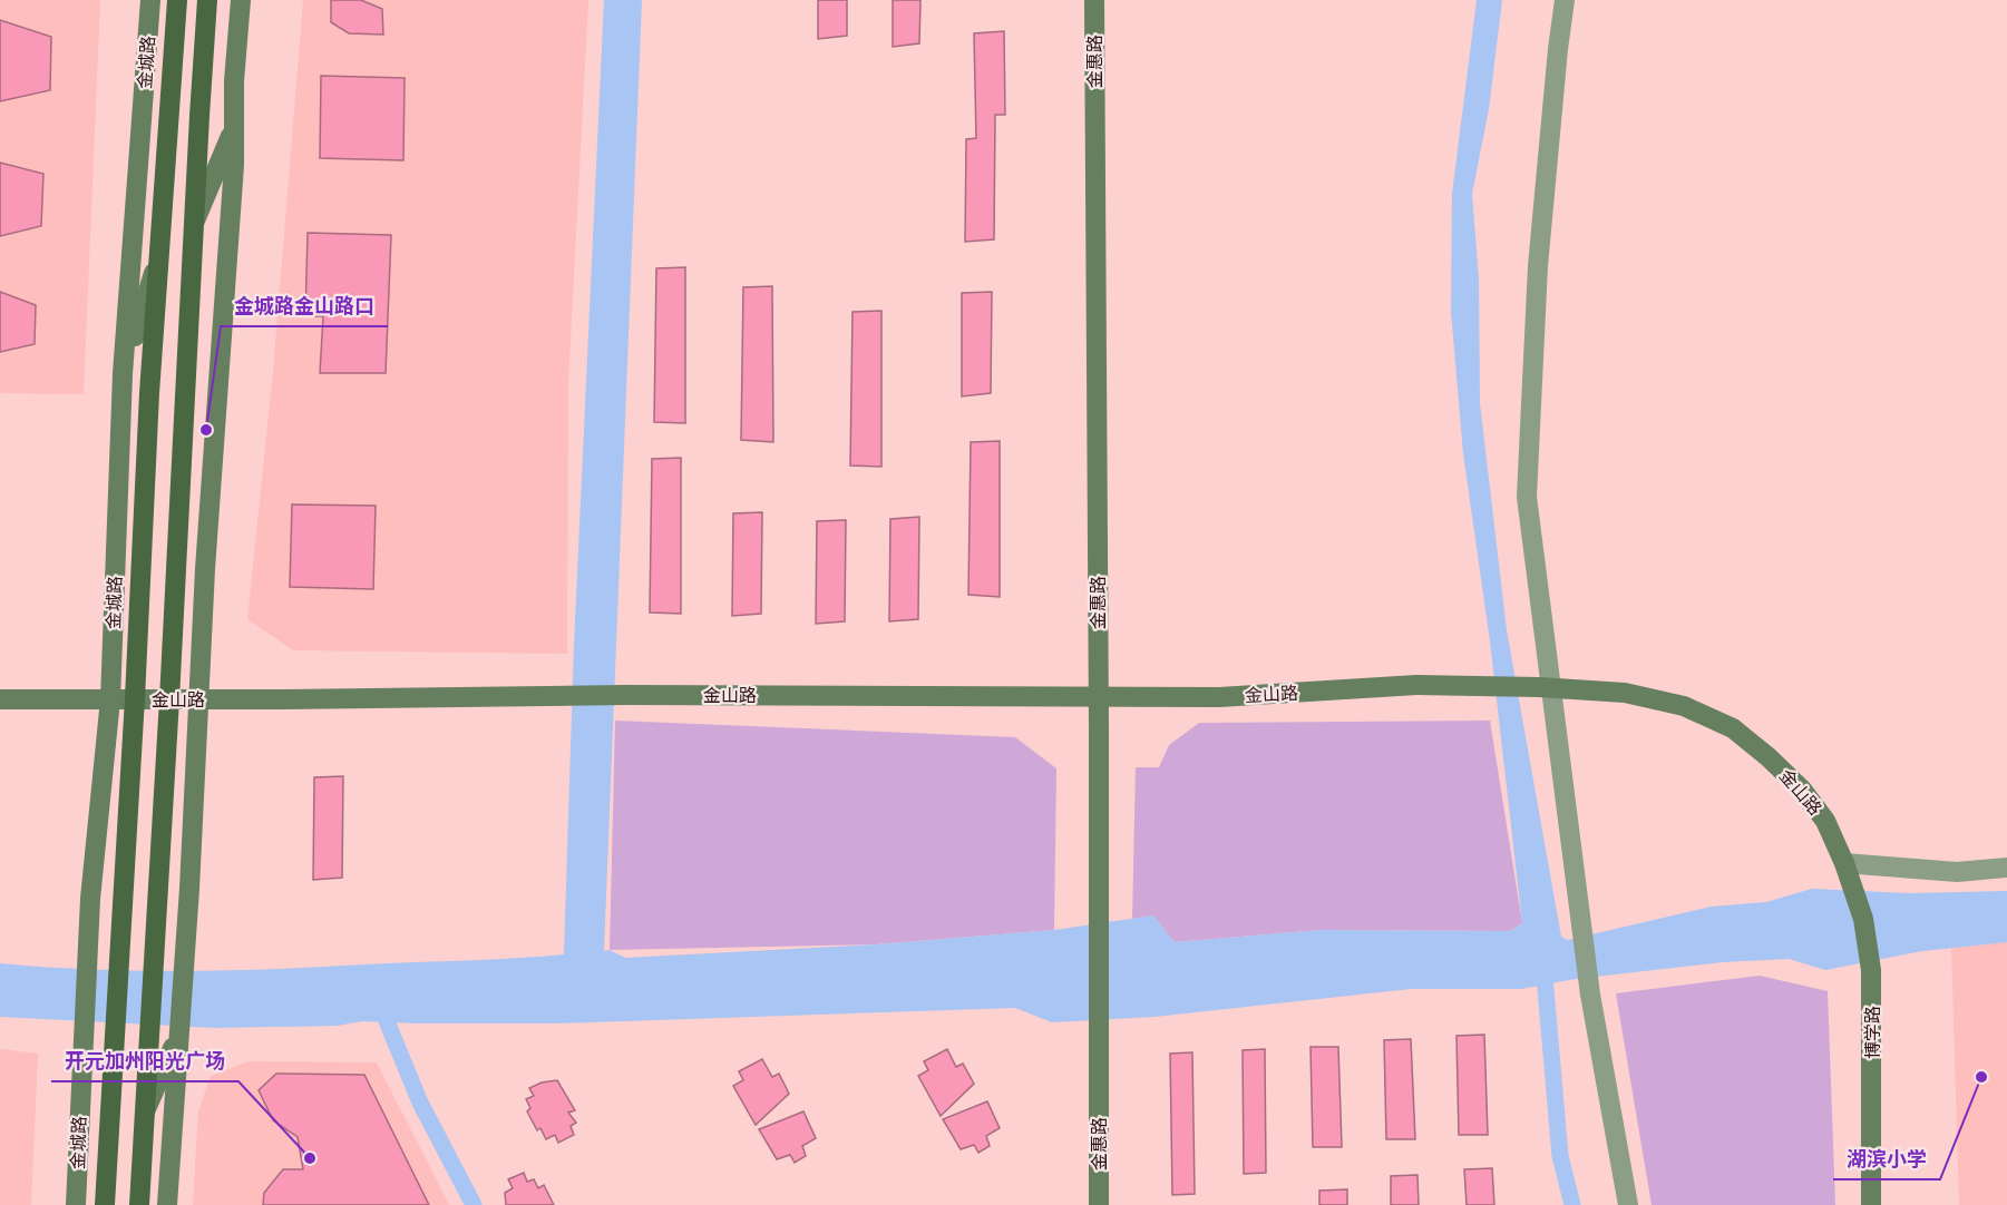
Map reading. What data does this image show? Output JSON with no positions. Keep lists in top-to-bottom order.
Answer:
{
  "streets": {
    "main road": [
      "金惠路",
      "金城路",
      "金山路",
      "博学路"
    ]
  },
  "crossings": [
    ["金惠路", "金山路"],
    ["金城路", "金山路"],
    ["金山路", "博学路"]
  ],
  "places": ["金城路金山路口", "湖滨小学", "开元加州阳光广场"]
}
